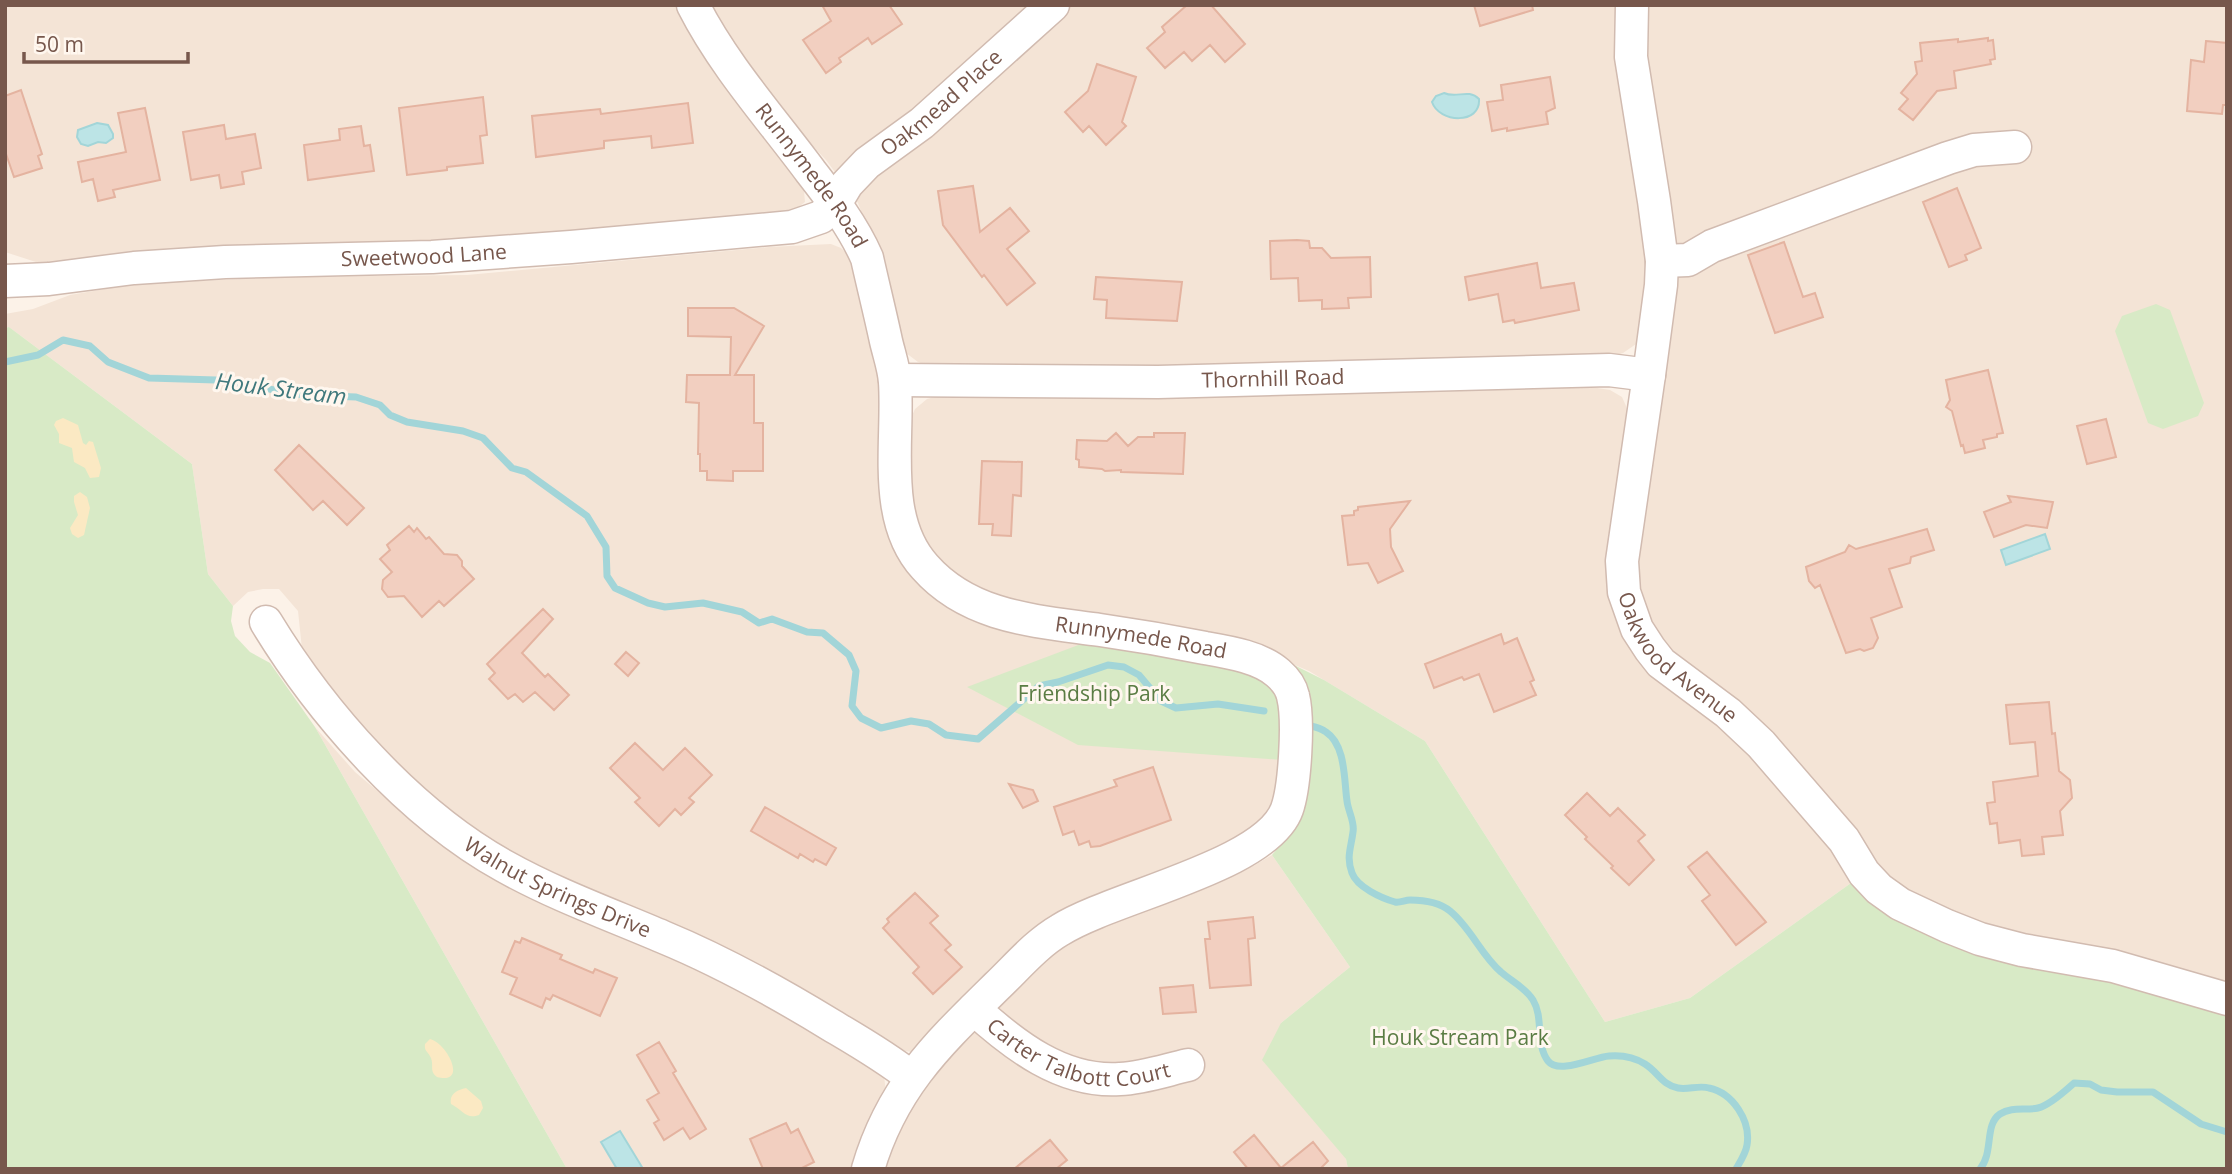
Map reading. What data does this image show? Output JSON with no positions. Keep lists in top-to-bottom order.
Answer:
{
  "streets": {
    "street": [
      "Oakmead Place",
      "Runnymede Road",
      "Sweetwood Lane",
      "Thornhill Road",
      "Oakwood Avenue",
      "Walnut Springs Drive",
      "Carter Talbott Court"
    ]
  },
  "crossings": [
    ["Oakmead Place", "Runnymede Road"],
    ["Oakmead Place", "Sweetwood Lane"],
    ["Runnymede Road", "Sweetwood Lane"],
    ["Runnymede Road", "Thornhill Road"],
    ["Runnymede Road", "Walnut Springs Drive"],
    ["Runnymede Road", "Carter Talbott Court"],
    ["Thornhill Road", "Oakwood Avenue"]
  ],
  "water": ["Houk Stream"],
  "parks": ["Friendship Park", "Houk Stream Park"],
  "scale_bar": "50 m"
}
